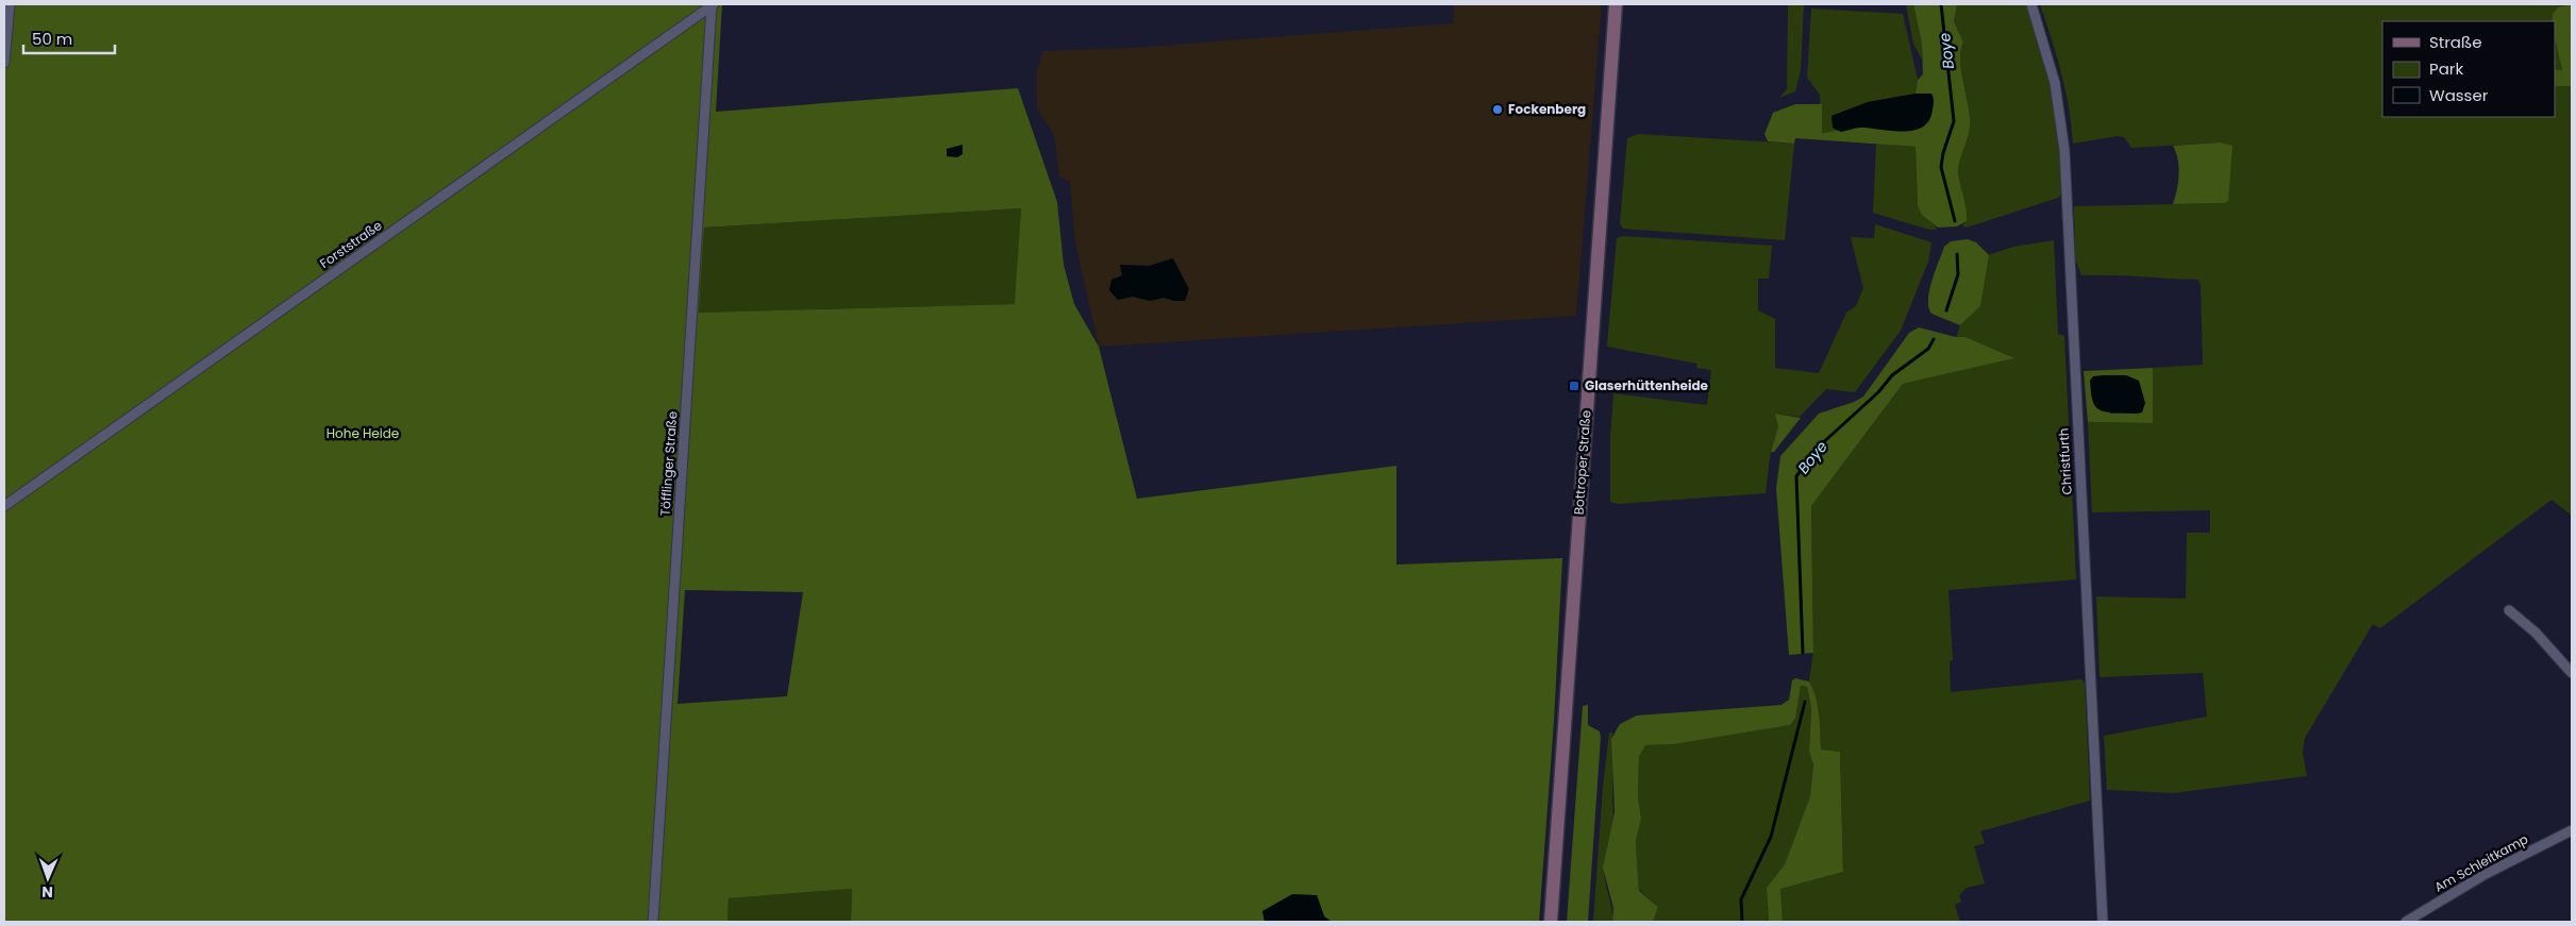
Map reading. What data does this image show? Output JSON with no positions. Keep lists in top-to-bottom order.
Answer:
{
  "streets": {
    "main road": ["Bottroper Straße"],
    "street": [
      "Forststraße",
      "Christfurth",
      "Töfflinger Straße",
      "Am Schleitkamp"
    ]
  },
  "crossings": [
    ["Forststraße", "Töfflinger Straße"]
  ],
  "water": ["Boye"],
  "parks": ["Hohe Heide"],
  "places": {
    "other": ["Fockenberg"],
    "transit": ["Glaserhüttenheide"]
  },
  "legend": ["Straße", "Park", "Wasser"],
  "scale_bar": "50 m",
  "north": "bottom"
}
